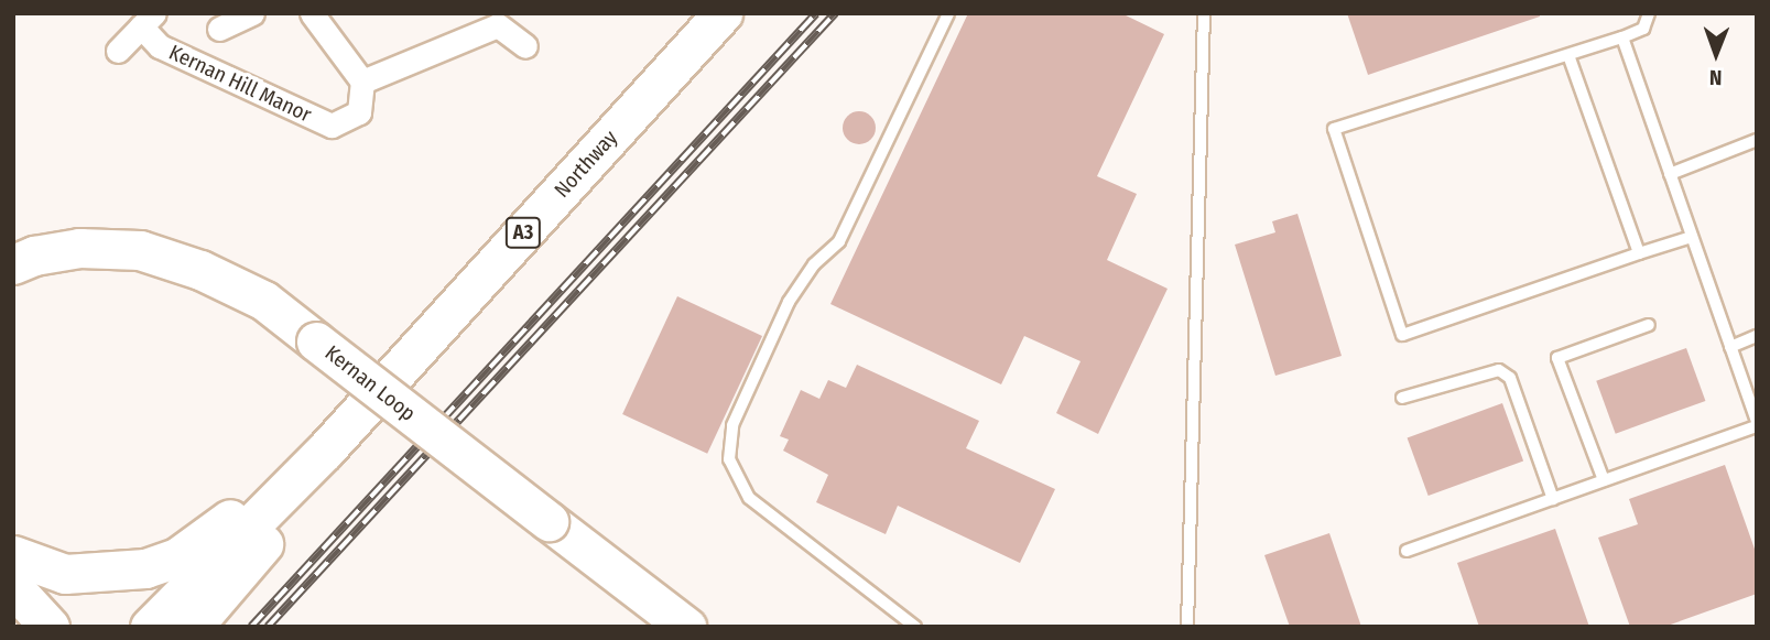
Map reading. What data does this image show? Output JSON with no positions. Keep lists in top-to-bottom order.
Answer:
{
  "streets": {
    "highway": ["Northway", "A3", "Kernan Loop"],
    "street": ["Kernan Hill Manor"]
  },
  "crossings": [
    ["Northway", "A3"]
  ],
  "north": "bottom"
}
